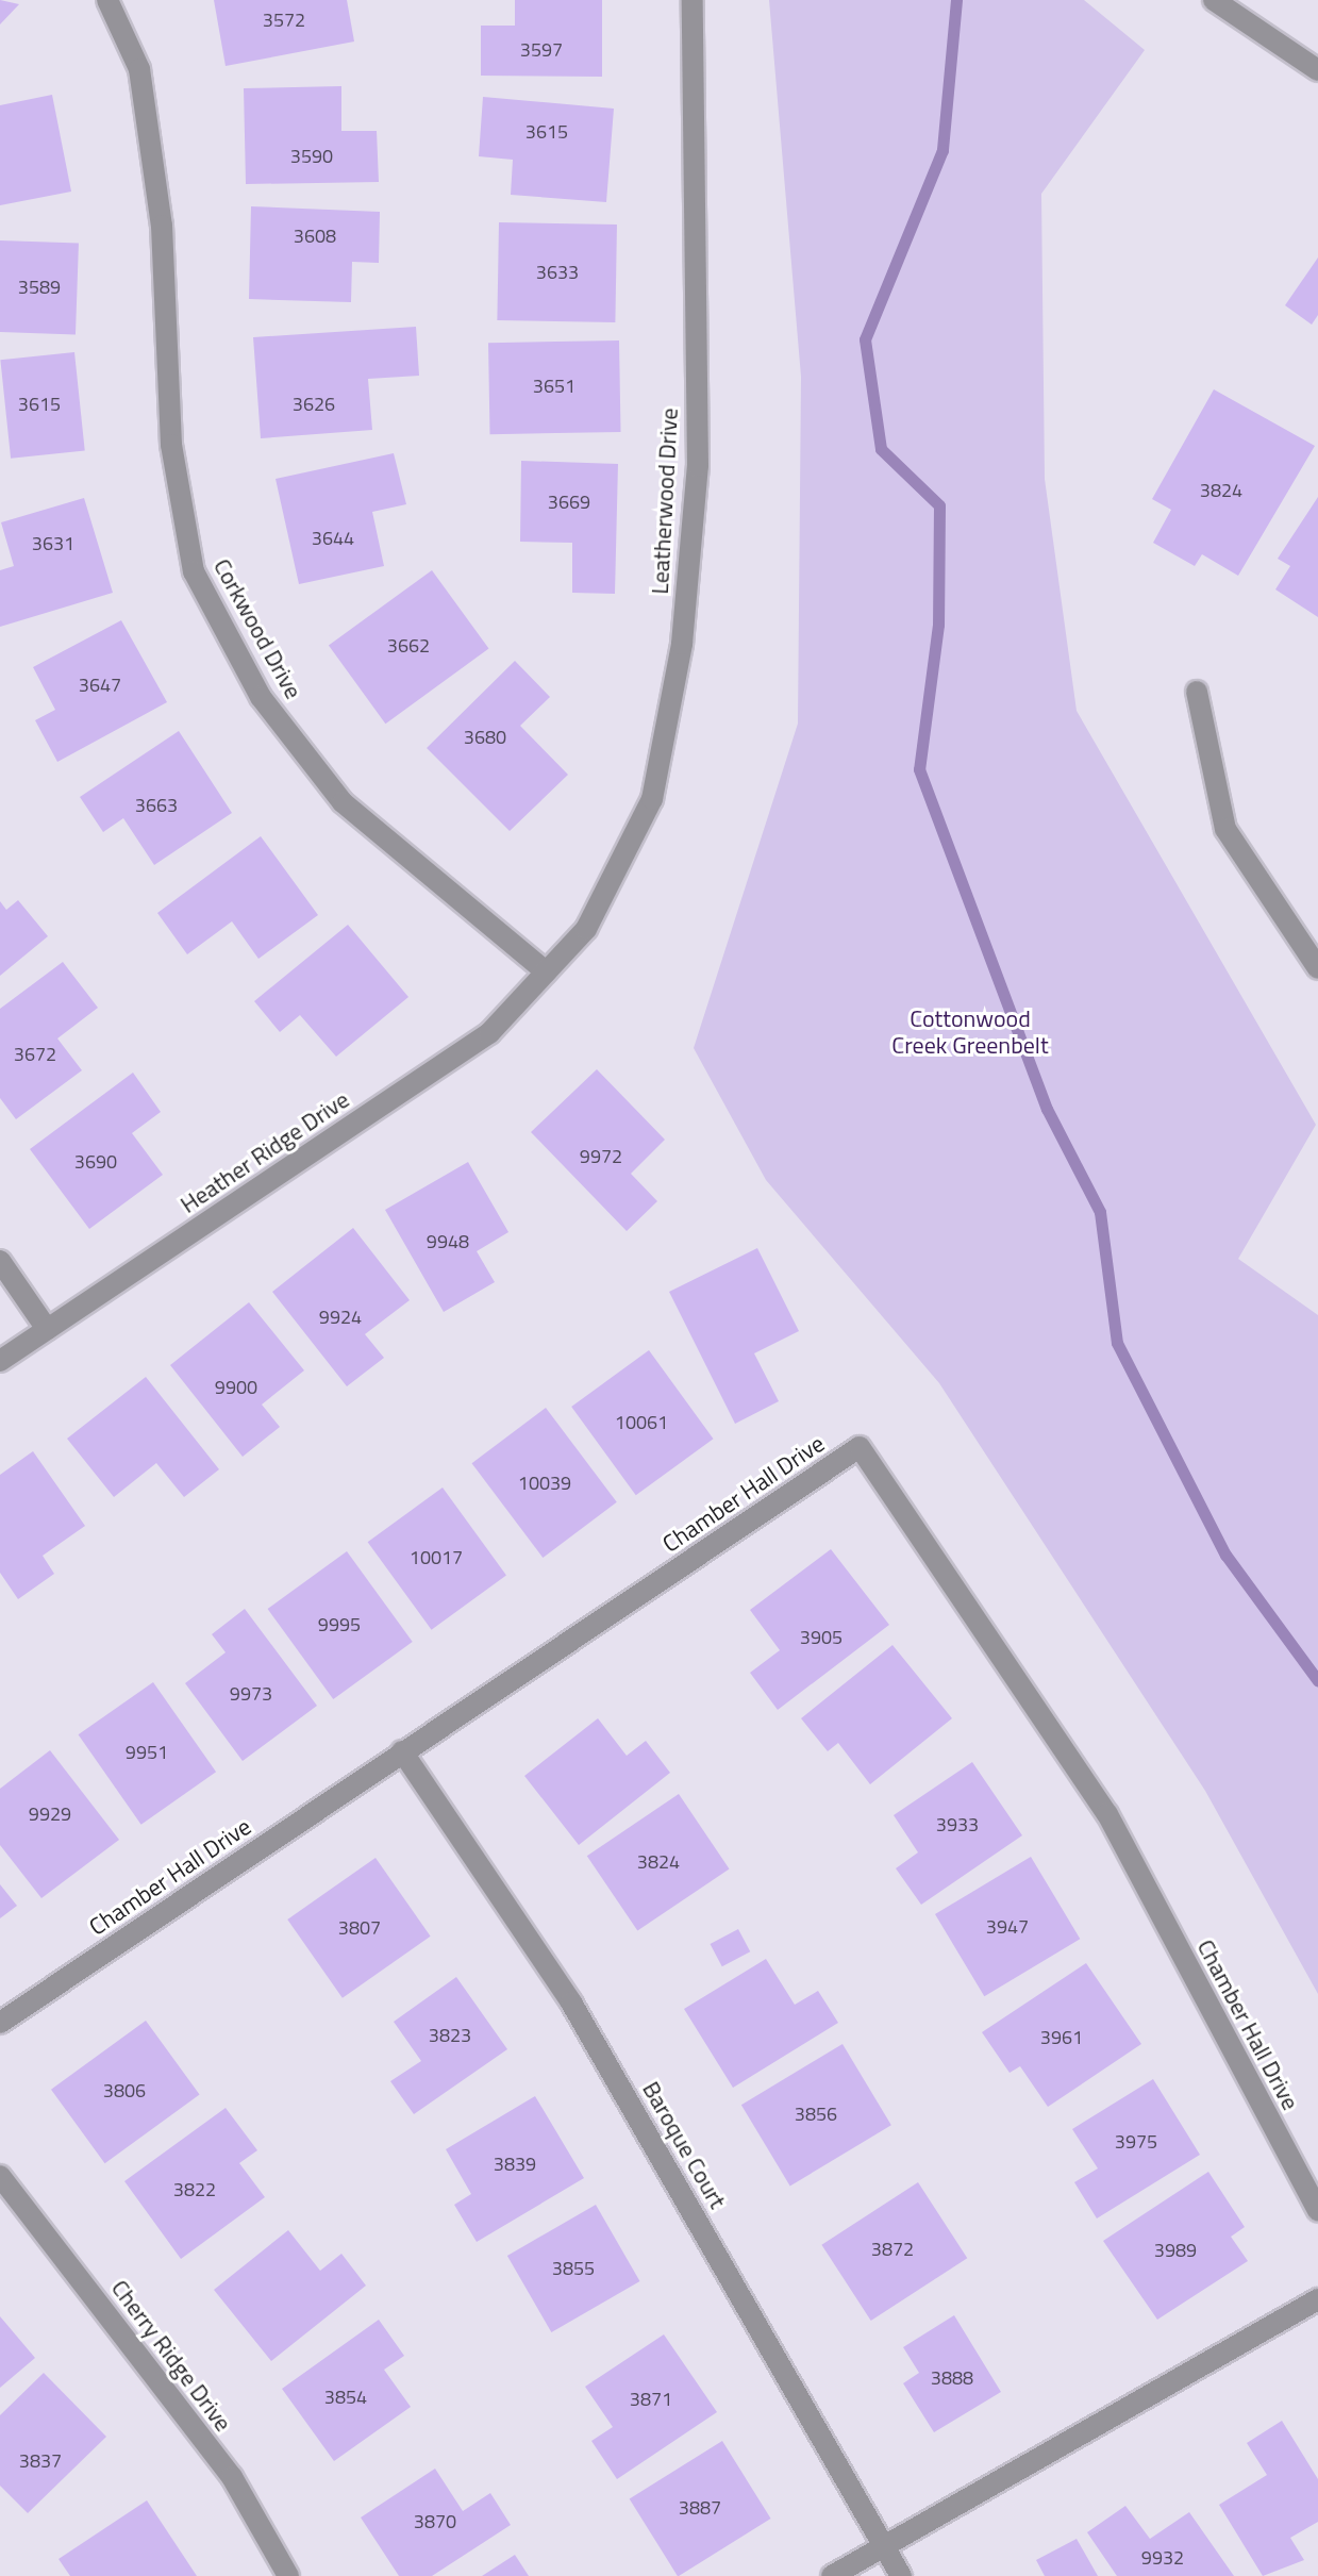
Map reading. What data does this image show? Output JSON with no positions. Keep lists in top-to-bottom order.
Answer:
{
  "streets": {
    "street": [
      "Leatherwood Drive",
      "Corkwood Drive",
      "Heather Ridge Drive",
      "Chamber Hall Drive",
      "Baroque Court",
      "Cherry Ridge Drive"
    ]
  },
  "crossings": [
    ["Leatherwood Drive", "Corkwood Drive"],
    ["Leatherwood Drive", "Heather Ridge Drive"],
    ["Corkwood Drive", "Heather Ridge Drive"],
    ["Chamber Hall Drive", "Baroque Court"]
  ],
  "parks": ["Cottonwood Creek Greenbelt"],
  "house_numbers": [
    "3572",
    "3597",
    "3615",
    "3590",
    "3608",
    "3633",
    "3589",
    "3651",
    "3615",
    "3626",
    "3824",
    "3669",
    "3644",
    "3631",
    "3662",
    "3647",
    "3680",
    "3663",
    "3672",
    "9972",
    "3690",
    "9948",
    "9924",
    "9900",
    "10061",
    "10039",
    "10017",
    "9995",
    "3905",
    "9973",
    "9951",
    "9929",
    "3933",
    "3824",
    "3947",
    "3807",
    "3823",
    "3961",
    "3806",
    "3856",
    "3975",
    "3839",
    "3822",
    "3872",
    "3989",
    "3855",
    "3888",
    "3854",
    "3871",
    "3837",
    "3887",
    "3870",
    "9932"
  ]
}
